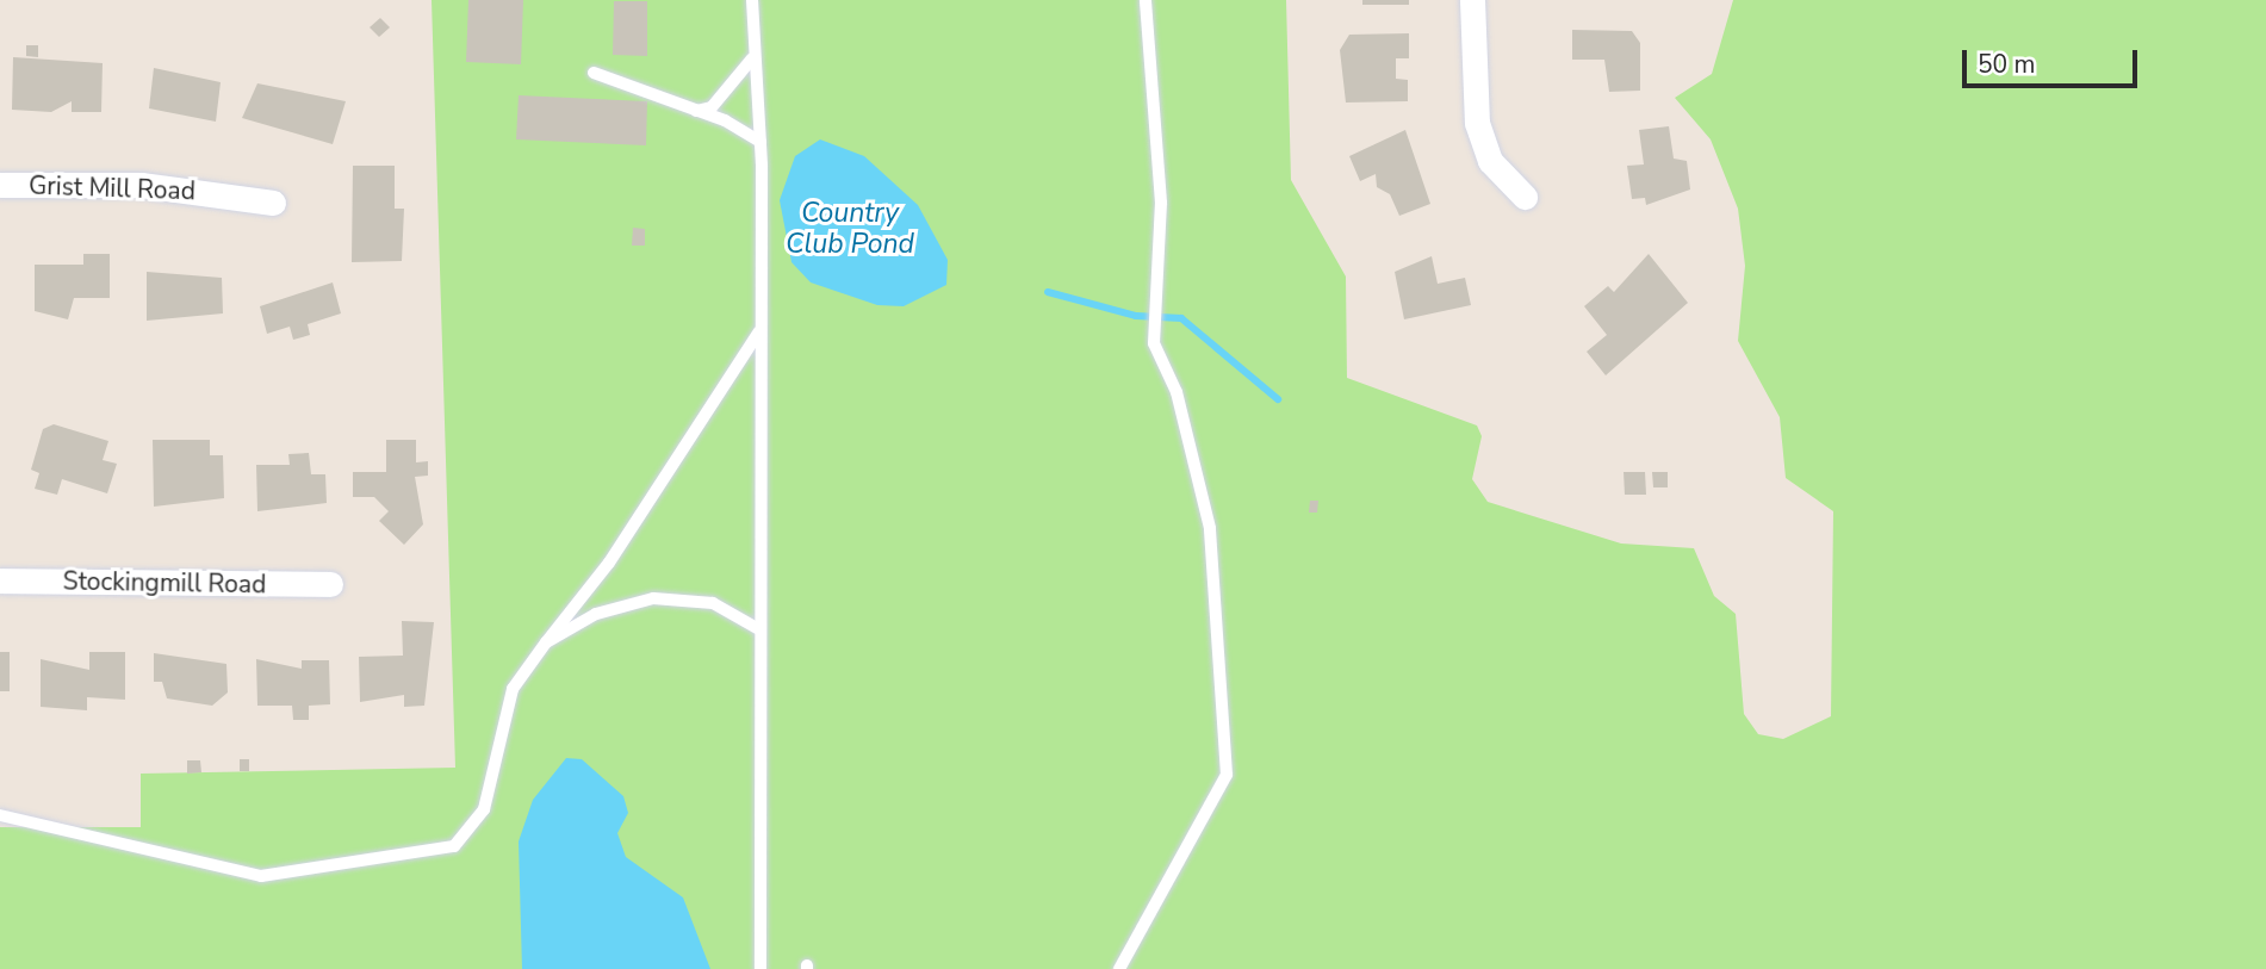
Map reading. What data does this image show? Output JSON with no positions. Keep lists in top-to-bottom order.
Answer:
{
  "streets": {
    "street": ["Grist Mill Road", "Stockingmill Road"]
  },
  "water": ["Country Club Pond"],
  "scale_bar": "50 m"
}
